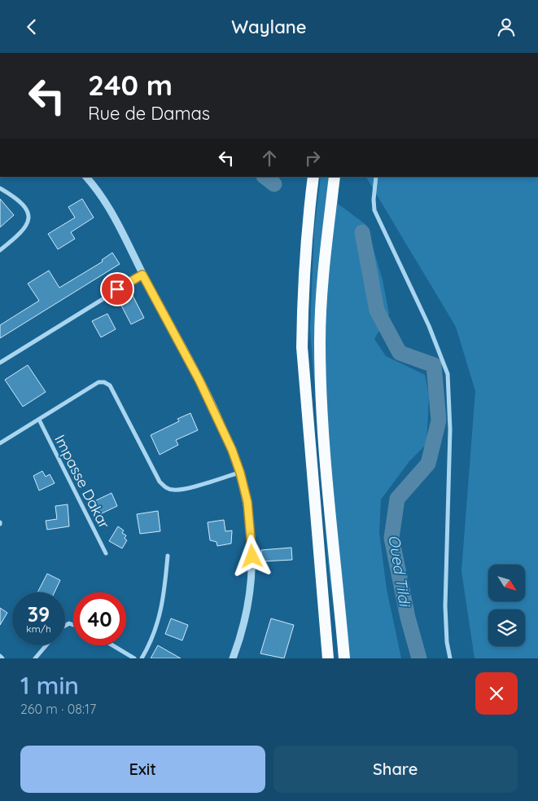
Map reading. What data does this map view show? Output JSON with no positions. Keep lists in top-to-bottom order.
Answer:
{
  "streets": {
    "street": ["Impasse Dakar"]
  },
  "water": ["Oued Tildi"],
  "north": "bottom right",
  "page": {
    "header": "Waylane",
    "turn": ["240 m", "Rue de Damas"],
    "speed": "39 km/h",
    "limit": "40",
    "heading": ["1 min", "260 m · 08:17"],
    "buttons": ["Exit", "Share"]
  }
}
